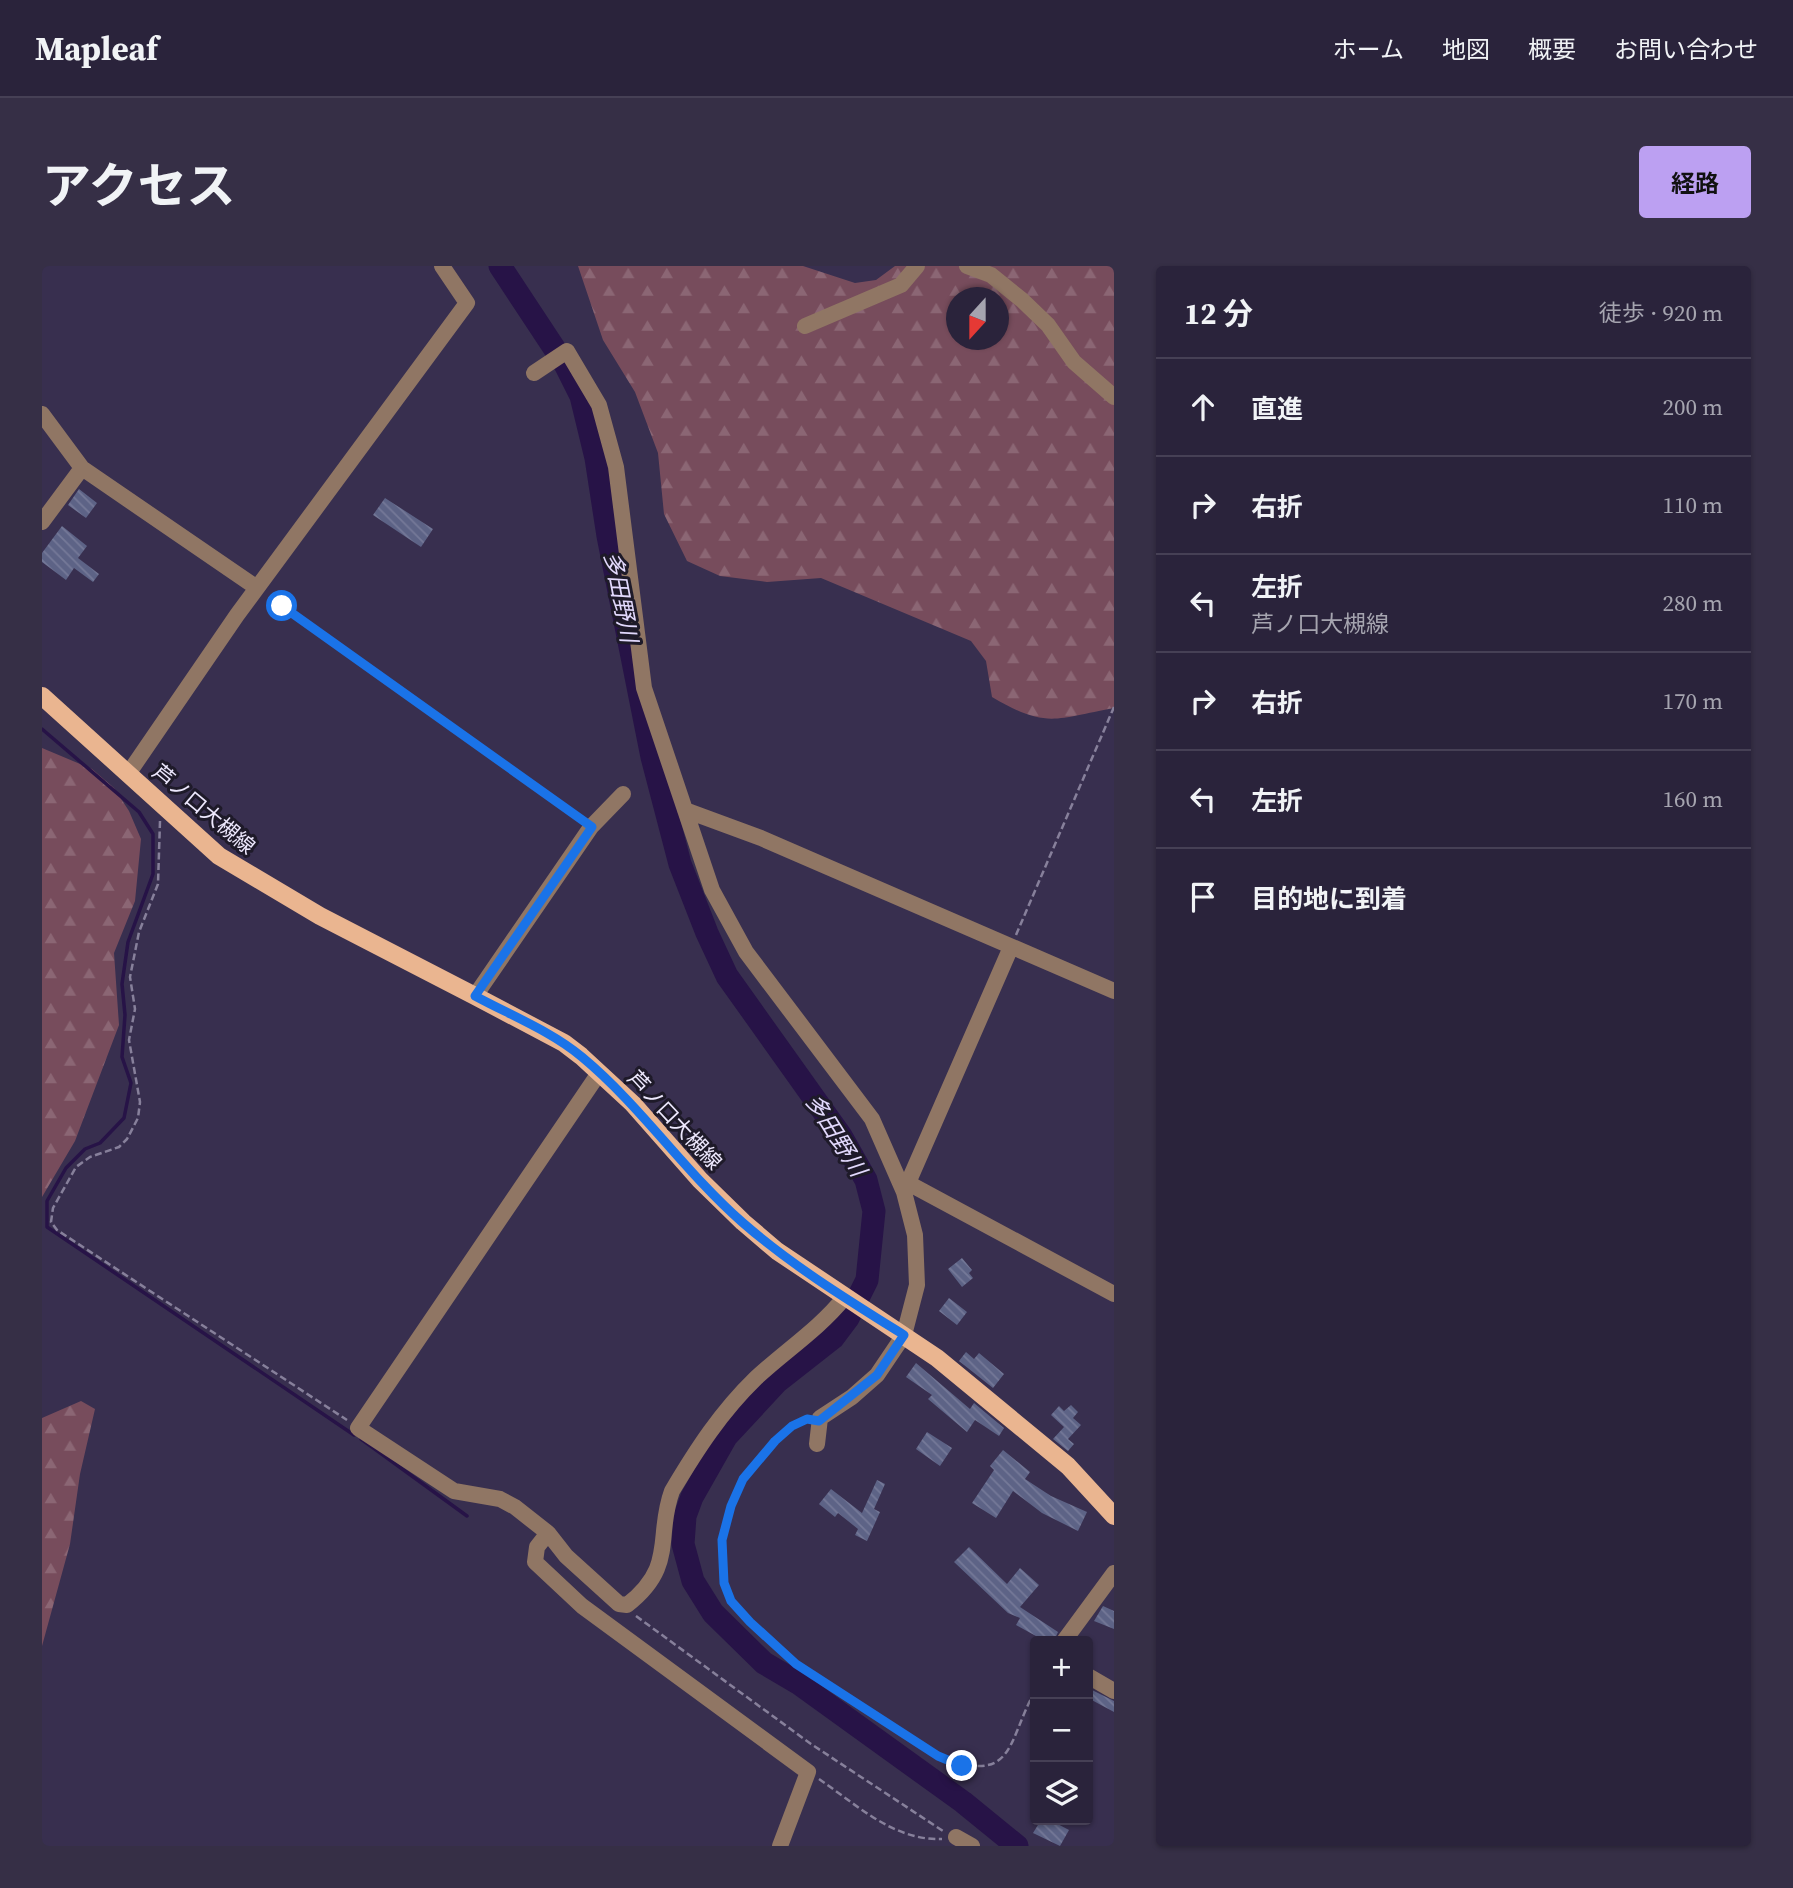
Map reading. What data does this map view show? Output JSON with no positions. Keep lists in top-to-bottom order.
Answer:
{
  "streets": {
    "main road": ["芦ノ口大槻線"]
  },
  "water": ["多田野川"],
  "north": "bottom",
  "page": {
    "header": "Mapleaf",
    "nav": [
      "ホーム",
      "地図",
      "概要",
      "お問い合わせ"
    ],
    "title": "アクセス",
    "buttons": "経路",
    "heading": ["12 分", "徒歩 · 920 m"],
    "list": [
      ["直進", "200 m"],
      ["右折", "110 m"],
      ["左折", "芦ノ口大槻線", "280 m"],
      ["右折", "170 m"],
      ["左折", "160 m"],
      "目的地に到着"
    ],
    "map_buttons": ["+", "−"]
  }
}
